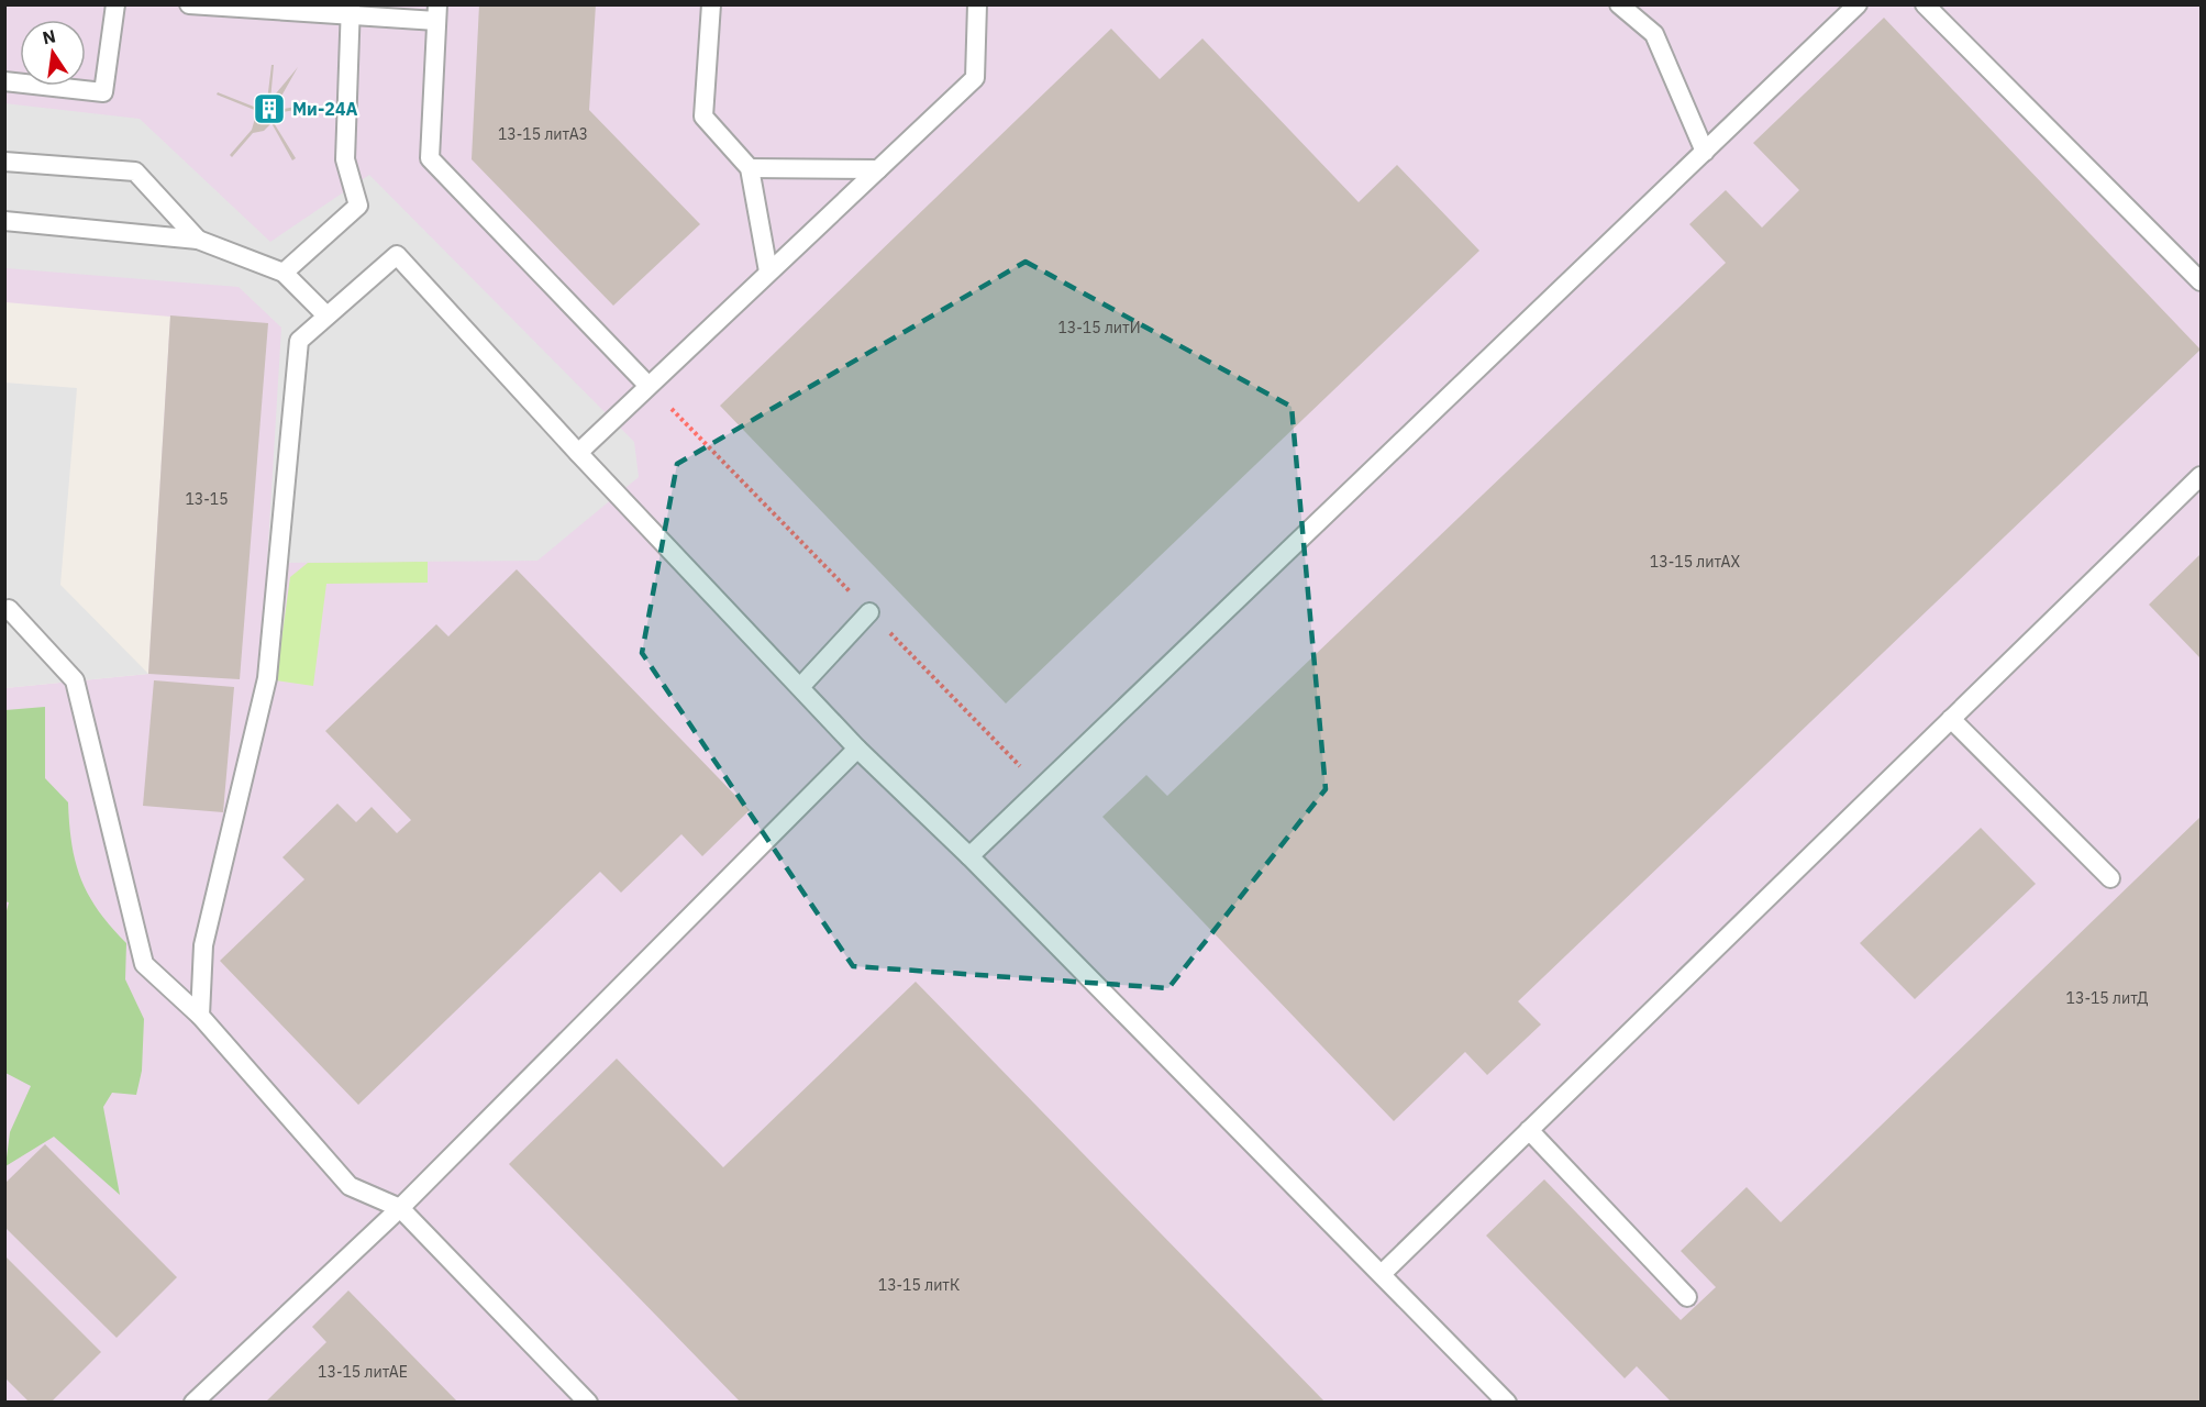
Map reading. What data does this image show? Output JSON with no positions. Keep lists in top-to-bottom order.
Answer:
{
  "places": {
    "building": ["Ми-24А"]
  },
  "house_numbers": [
    "13-15 литА3",
    "13-15 литИ",
    "13-15",
    "13-15 литАХ",
    "13-15 литД",
    "13-15 литК",
    "13-15 литАЕ"
  ],
  "north": "top"
}
